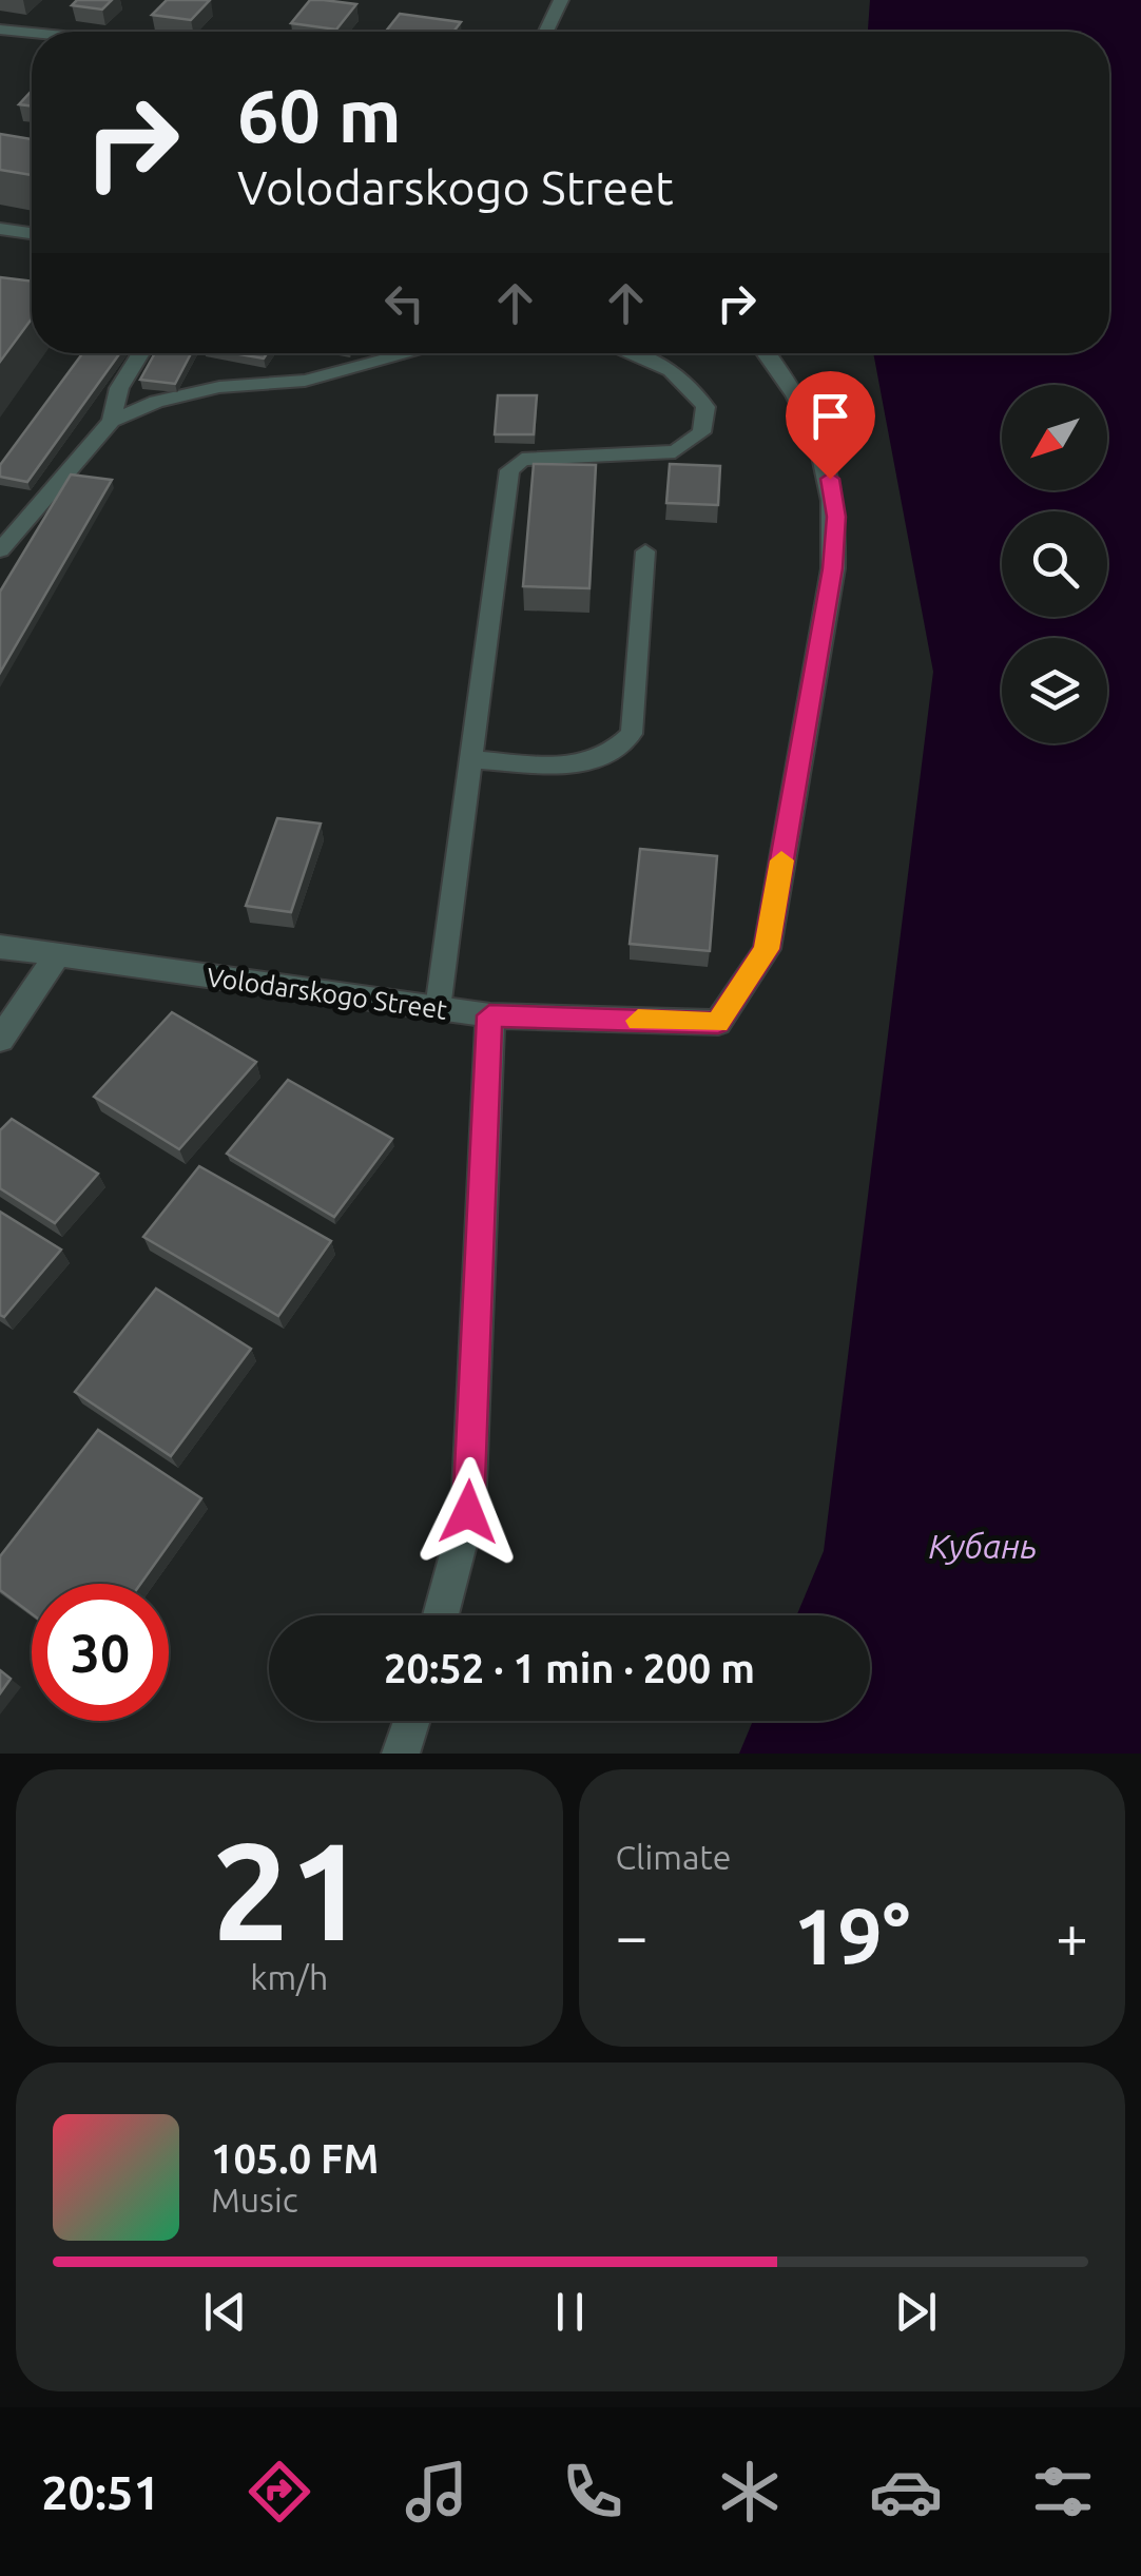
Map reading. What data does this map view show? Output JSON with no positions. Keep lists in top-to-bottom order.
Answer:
{
  "streets": {
    "street": ["Volodarskogo Street"]
  },
  "water": ["Кубань"],
  "north": "bottom left",
  "page": {
    "turn": ["60 m", "Volodarskogo Street"],
    "limit": "30",
    "trip": "20:52 · 1 min · 200 m",
    "tile": [
      ["21", "km/h"],
      "Climate"
    ],
    "heat": ["−", "19°", "+"],
    "song": ["105.0 FM", "Music"],
    "tabs": "20:51"
  }
}
